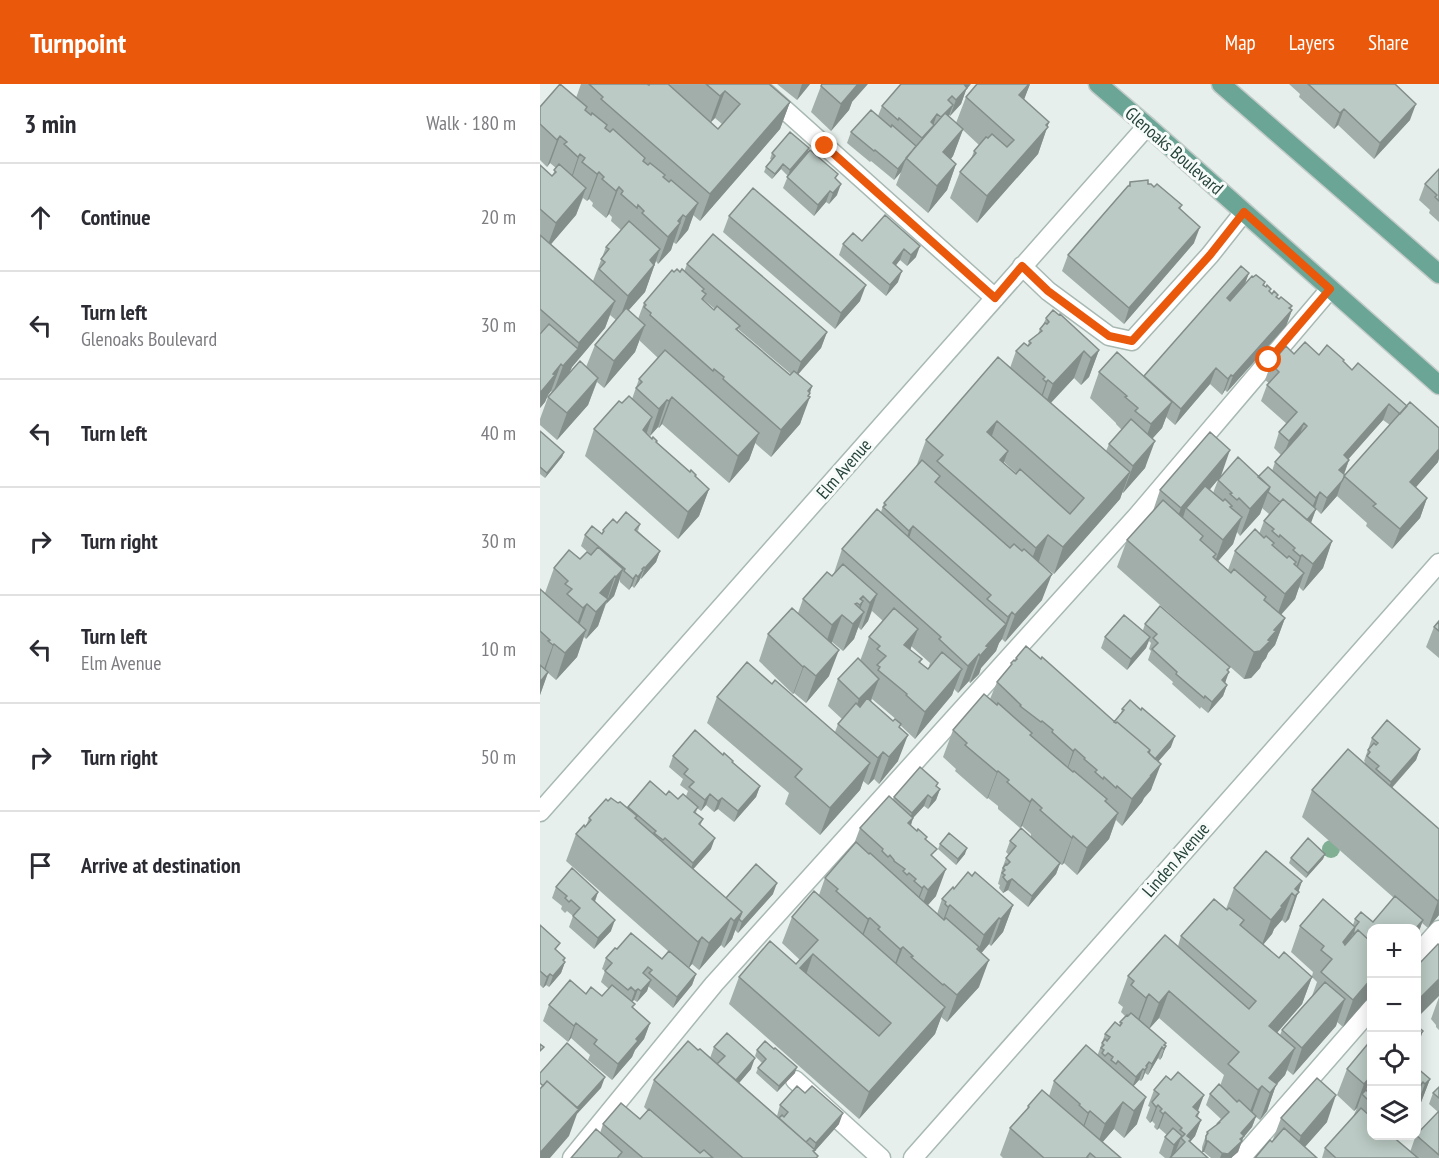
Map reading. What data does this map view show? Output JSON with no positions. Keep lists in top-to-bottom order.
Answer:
{
  "streets": {
    "main road": ["Glenoaks Boulevard"],
    "street": ["Elm Avenue", "Linden Avenue"]
  },
  "crossings": [
    ["Glenoaks Boulevard", "Elm Avenue"]
  ],
  "page": {
    "header": "Turnpoint",
    "nav": ["Map", "Layers", "Share"],
    "heading": ["3 min", "Walk · 180 m"],
    "list": [
      ["Continue", "20 m"],
      ["Turn left", "Glenoaks Boulevard", "30 m"],
      ["Turn left", "40 m"],
      ["Turn right", "30 m"],
      ["Turn left", "Elm Avenue", "10 m"],
      ["Turn right", "50 m"],
      "Arrive at destination"
    ],
    "map_buttons": ["+", "−"]
  }
}
